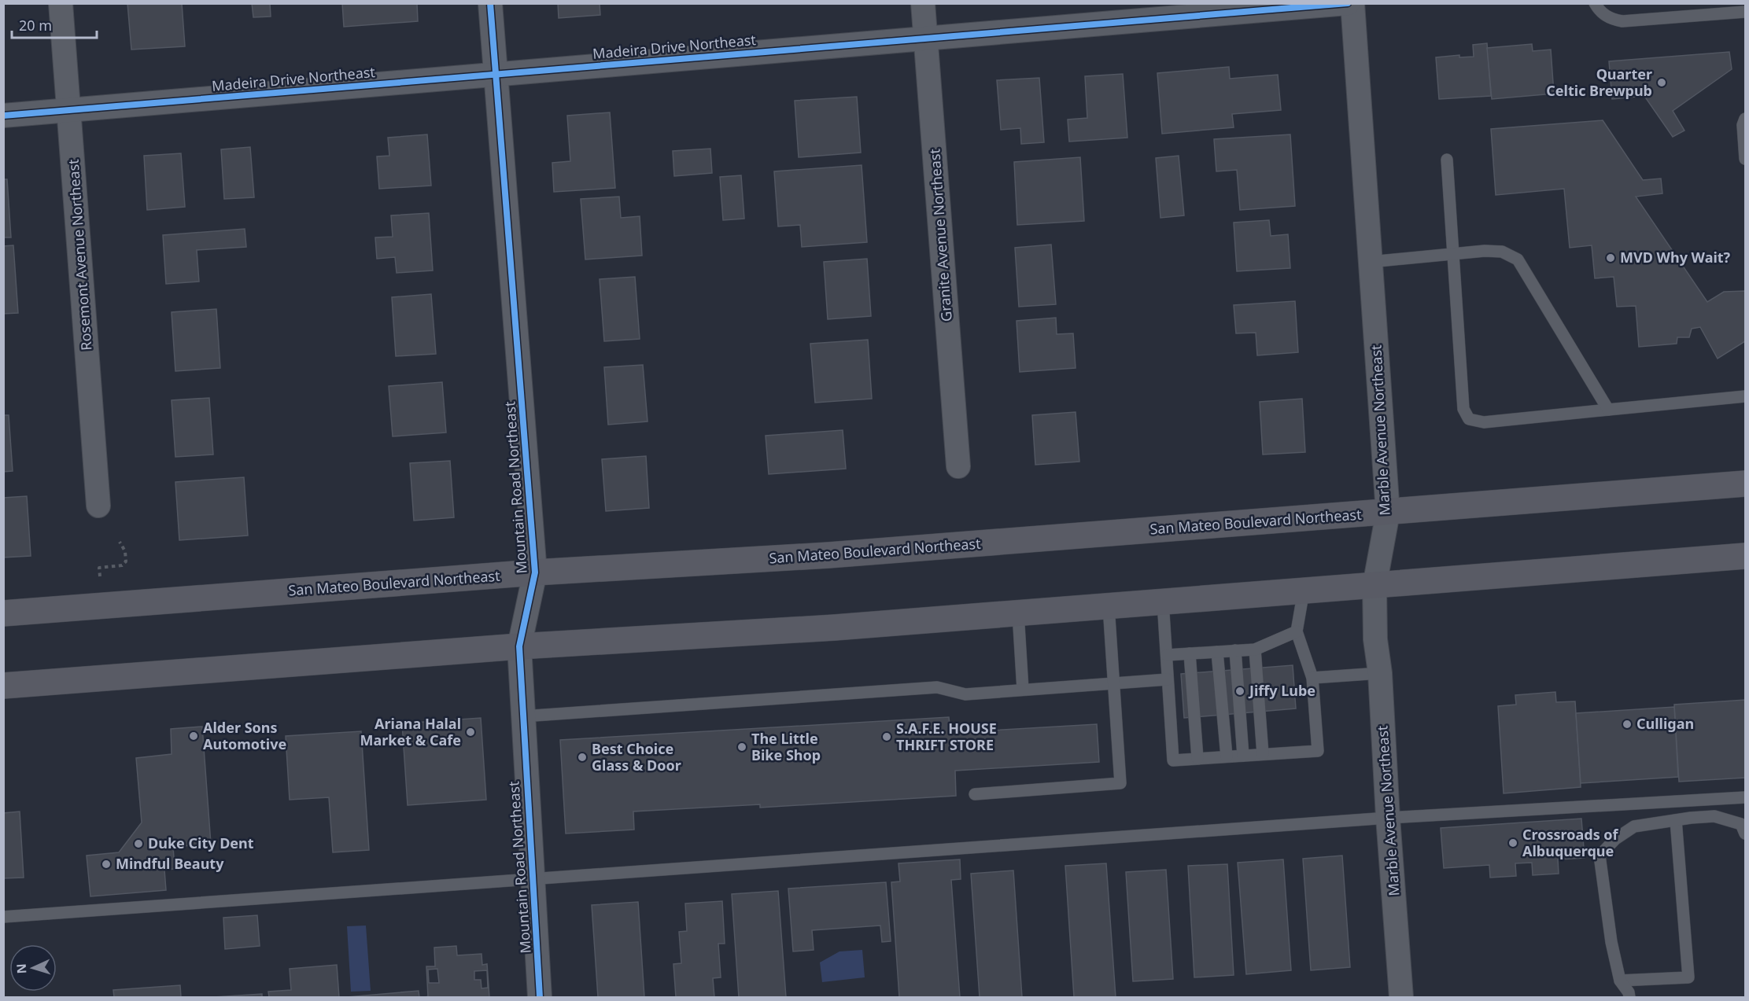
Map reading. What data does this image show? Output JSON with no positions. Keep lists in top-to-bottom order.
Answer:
{
  "streets": {
    "main road": ["San Mateo Boulevard Northeast"],
    "street": [
      "Madeira Drive Northeast",
      "Granite Avenue Northeast",
      "Rosemont Avenue Northeast",
      "Marble Avenue Northeast",
      "Mountain Road Northeast"
    ]
  },
  "crossings": [
    ["Madeira Drive Northeast", "Granite Avenue Northeast"],
    ["Madeira Drive Northeast", "Rosemont Avenue Northeast"],
    ["Madeira Drive Northeast", "Mountain Road Northeast"],
    ["Marble Avenue Northeast", "San Mateo Boulevard Northeast"],
    ["Mountain Road Northeast", "San Mateo Boulevard Northeast"]
  ],
  "places": [
    "Quarter Celtic Brewpub",
    "MVD Why Wait?",
    "Jiffy Lube",
    "Culligan",
    "Ariana Halal Market & Cafe",
    "Alder Sons Automotive",
    "S.A.F.E. HOUSE THRIFT STORE",
    "The Little Bike Shop",
    "Best Choice Glass & Door",
    "Crossroads of Albuquerque",
    "Duke City Dent",
    "Mindful Beauty"
  ],
  "scale_bar": "20 m",
  "north": "left"
}
